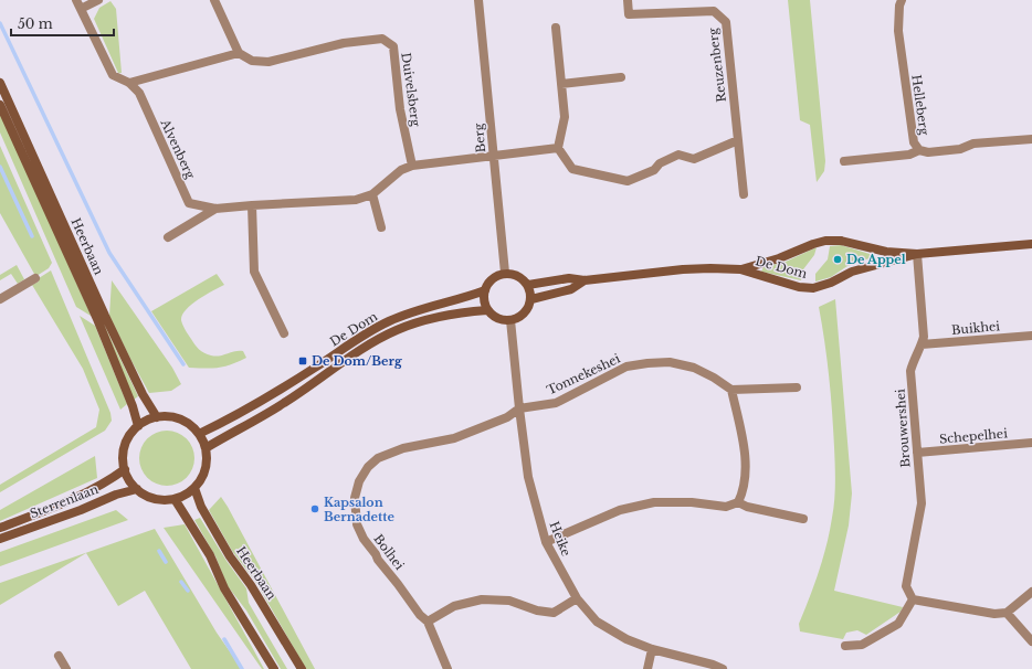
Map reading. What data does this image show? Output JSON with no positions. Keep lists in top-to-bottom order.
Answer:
{
  "streets": {
    "street": [
      "Reuzenberg",
      "Duivelsberg",
      "Helleberg",
      "Berg",
      "Alvenberg",
      "Heerbaan",
      "De Dom",
      "Buikhei",
      "Tonnekeshei",
      "Brouwershei",
      "Schepelhei",
      "Sterrenlaan",
      "Heike",
      "Bolhei"
    ]
  },
  "crossings": [
    ["Duivelsberg", "Alvenberg"],
    ["Berg", "De Dom"],
    ["Berg", "Heike"],
    ["Heerbaan", "De Dom"],
    ["Heerbaan", "Sterrenlaan"],
    ["De Dom", "Brouwershei"],
    ["De Dom", "Sterrenlaan"],
    ["De Dom", "Heike"],
    ["Buikhei", "Brouwershei"],
    ["Tonnekeshei", "Heike"],
    ["Tonnekeshei", "Bolhei"],
    ["Brouwershei", "Schepelhei"],
    ["Heike", "Bolhei"]
  ],
  "places": {
    "other": ["De Appel", "Kapsalon Bernadette"],
    "transit": ["De Dom/Berg"]
  },
  "scale_bar": "50 m"
}
